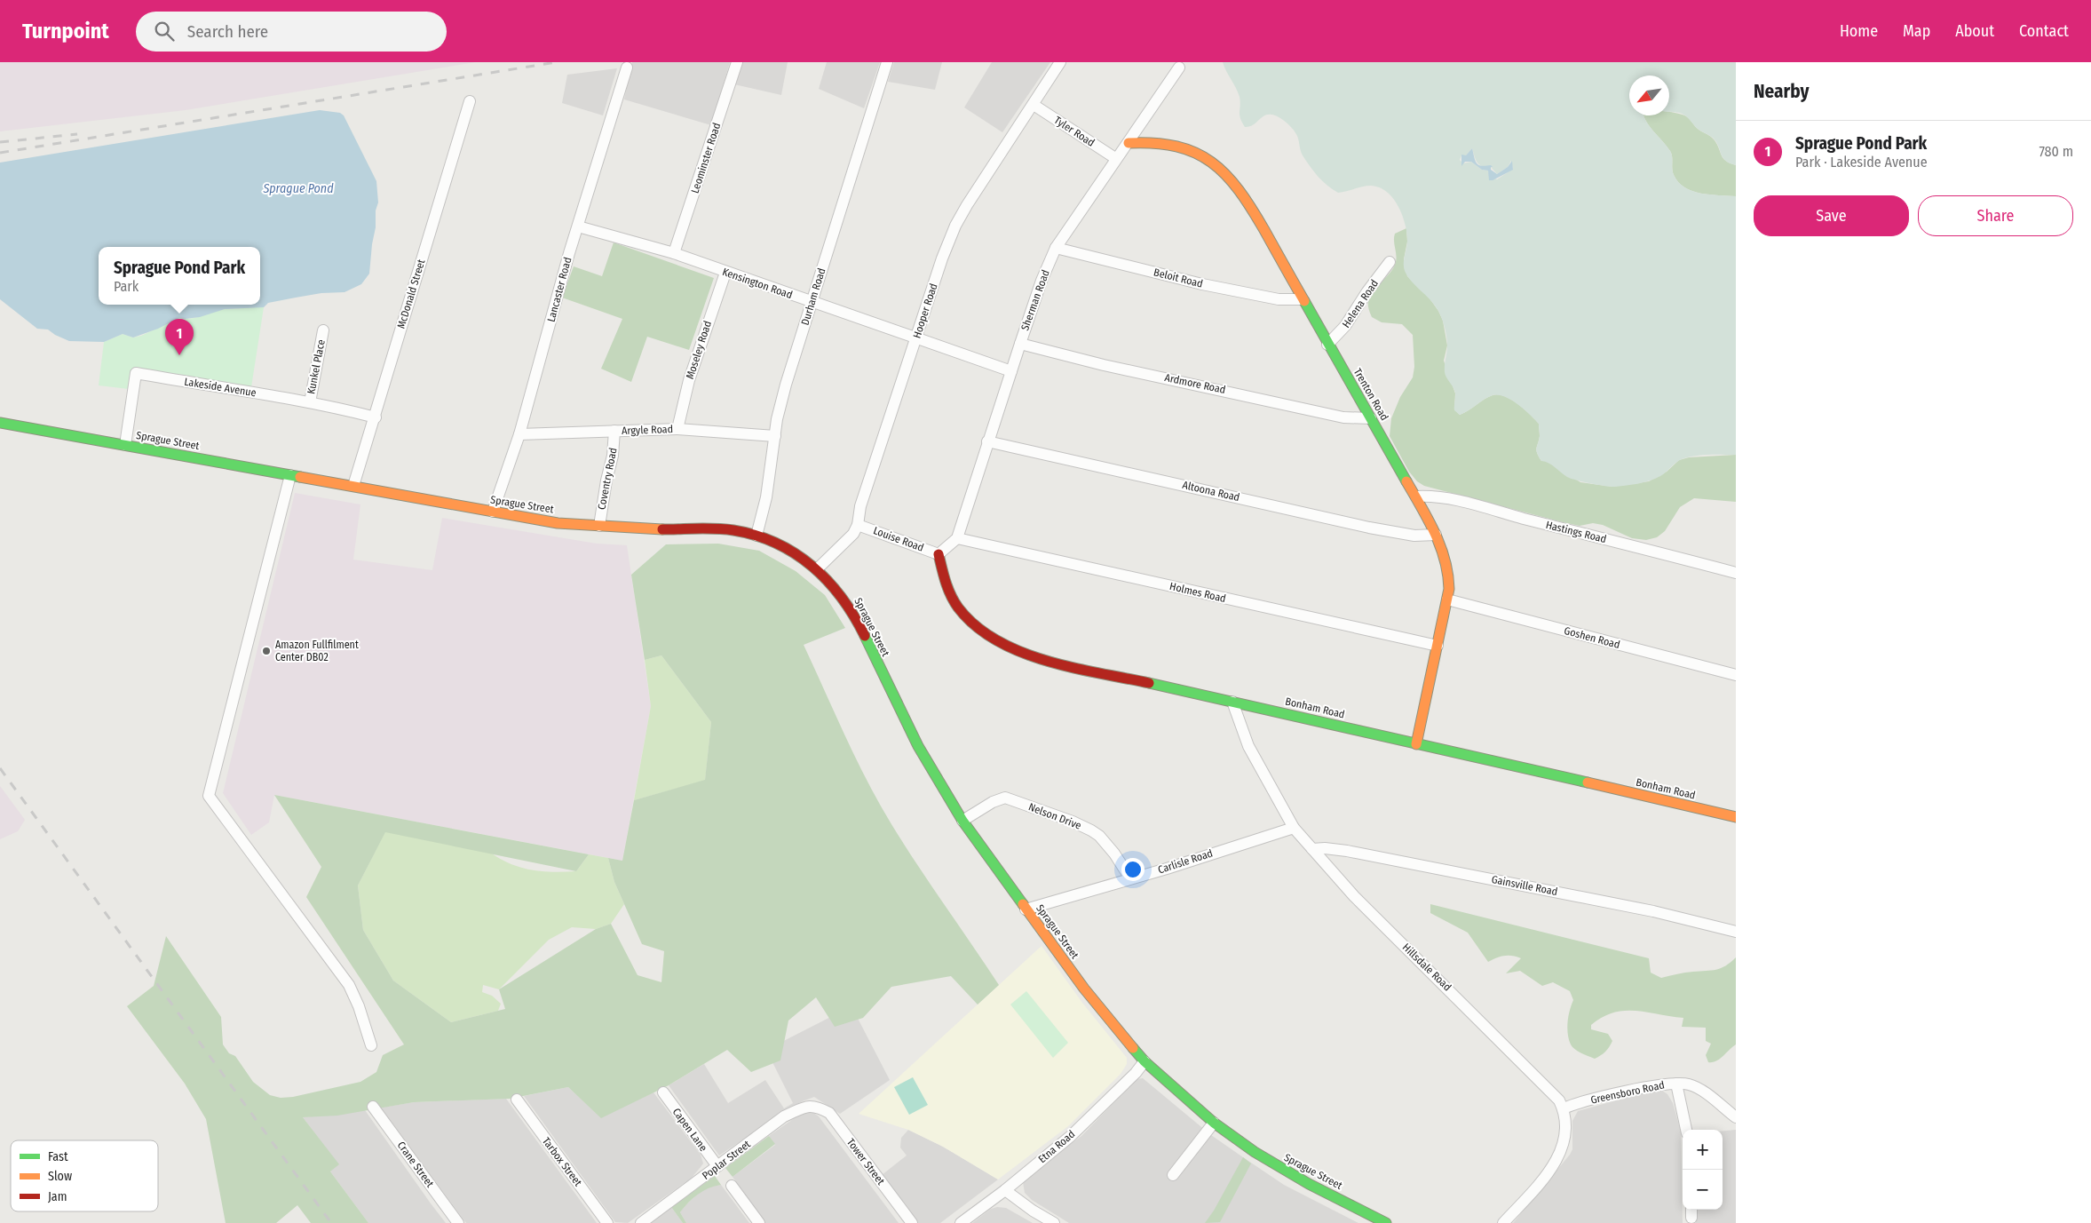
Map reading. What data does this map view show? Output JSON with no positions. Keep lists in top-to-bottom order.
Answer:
{
  "streets": {
    "main road": ["Trenton Road", "Sprague Street", "Bonham Road"],
    "street": [
      "Tyler Road",
      "Leominster Road",
      "Beloit Road",
      "Kensington Road",
      "Lancaster Road",
      "McDonald Street",
      "Durham Road",
      "Sherman Road",
      "Helena Road",
      "Hooper Road",
      "Moseley Road",
      "Kunkel Place",
      "Ardmore Road",
      "Lakeside Avenue",
      "Argyle Road",
      "Coventry Road",
      "Altoona Road",
      "Hastings Road",
      "Louise Road",
      "Holmes Road",
      "Goshen Road",
      "Nelson Drive",
      "Carlisle Road",
      "Gainsville Road",
      "Hillsdale Road",
      "Greensboro Road",
      "Capen Lane",
      "Etna Road",
      "Poplar Street",
      "Tarbox Street",
      "Tower Street",
      "Crane Street"
    ]
  },
  "crossings": [
    ["Tyler Road", "Sherman Road"],
    ["Tyler Road", "Hooper Road"],
    ["Leominster Road", "Kensington Road"],
    ["Beloit Road", "Sherman Road"],
    ["Beloit Road", "Trenton Road"],
    ["Kensington Road", "Lancaster Road"],
    ["Kensington Road", "Durham Road"],
    ["Kensington Road", "Sherman Road"],
    ["Kensington Road", "Hooper Road"],
    ["Kensington Road", "Moseley Road"],
    ["Lancaster Road", "Argyle Road"],
    ["Lancaster Road", "Sprague Street"],
    ["McDonald Street", "Lakeside Avenue"],
    ["McDonald Street", "Sprague Street"],
    ["Durham Road", "Argyle Road"],
    ["Durham Road", "Sprague Street"],
    ["Sherman Road", "Ardmore Road"],
    ["Sherman Road", "Trenton Road"],
    ["Sherman Road", "Altoona Road"],
    ["Sherman Road", "Holmes Road"],
    ["Helena Road", "Trenton Road"],
    ["Hooper Road", "Sprague Street"],
    ["Hooper Road", "Louise Road"],
    ["Moseley Road", "Argyle Road"],
    ["Kunkel Place", "Lakeside Avenue"],
    ["Ardmore Road", "Trenton Road"],
    ["Lakeside Avenue", "Sprague Street"],
    ["Trenton Road", "Altoona Road"],
    ["Trenton Road", "Hastings Road"],
    ["Trenton Road", "Holmes Road"],
    ["Trenton Road", "Goshen Road"],
    ["Trenton Road", "Bonham Road"],
    ["Argyle Road", "Coventry Road"],
    ["Sprague Street", "Coventry Road"],
    ["Sprague Street", "Nelson Drive"],
    ["Sprague Street", "Carlisle Road"],
    ["Sprague Street", "Etna Road"],
    ["Louise Road", "Bonham Road"],
    ["Bonham Road", "Hillsdale Road"],
    ["Nelson Drive", "Carlisle Road"],
    ["Carlisle Road", "Hillsdale Road"],
    ["Gainsville Road", "Hillsdale Road"],
    ["Hillsdale Road", "Greensboro Road"],
    ["Capen Lane", "Poplar Street"],
    ["Poplar Street", "Tower Street"]
  ],
  "water": ["Sprague Pond"],
  "places": ["Amazon Fullfilment Center DB02"],
  "legend": ["Fast", "Slow", "Jam"],
  "north": "bottom left",
  "page": {
    "header": "Turnpoint",
    "search": "Search here",
    "nav": [
      "Home",
      "Map",
      "About",
      "Contact"
    ],
    "heading": "Nearby",
    "list": [
      {
        "mark": "1",
        "name": "Sprague Pond Park",
        "note": "Park · Lakeside Avenue",
        "value": "780 m"
      }
    ],
    "buttons": ["Save", "Share"],
    "popup": ["Sprague Pond Park", "Park"],
    "pins": "1",
    "map_buttons": ["+", "−"]
  }
}
